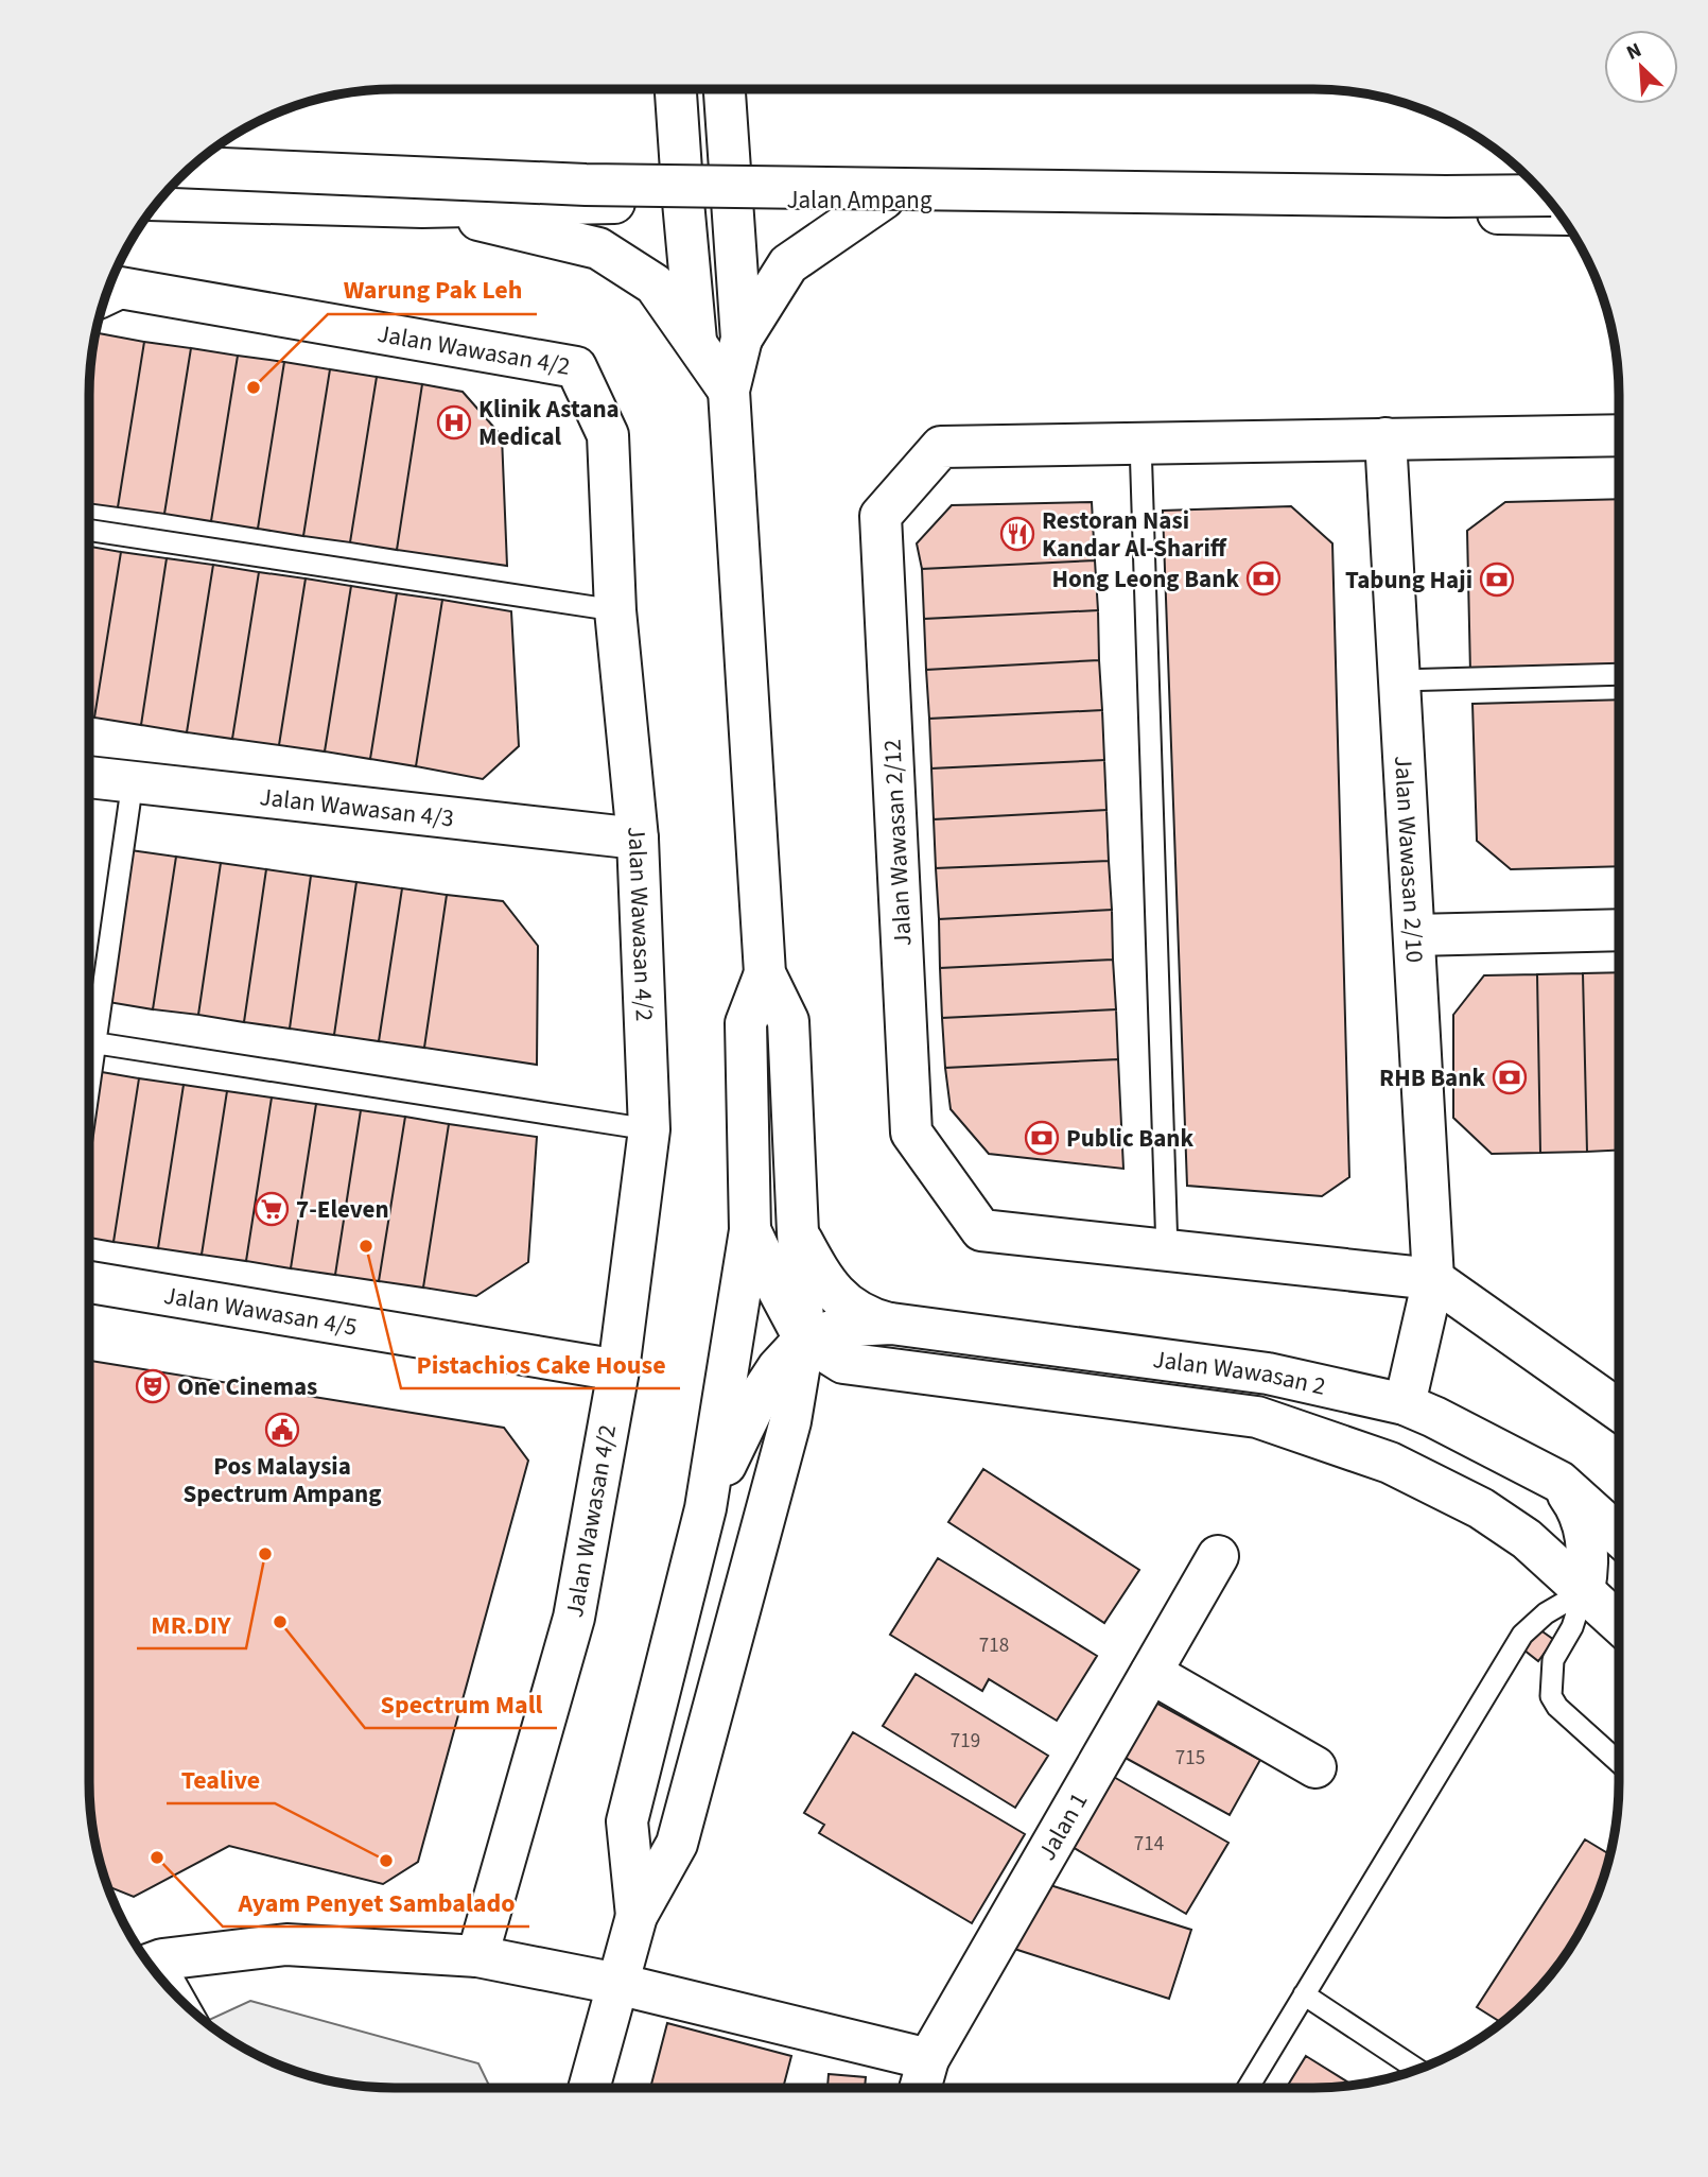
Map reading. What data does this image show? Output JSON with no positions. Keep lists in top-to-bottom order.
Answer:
{
  "streets": {
    "main road": [
      "Jalan Ampang",
      "Jalan Wawasan 4/2",
      "Jalan Wawasan 4/3",
      "Jalan Wawasan 2/12",
      "Jalan Wawasan 2/10",
      "Jalan Wawasan 4/5",
      "Jalan Wawasan 2",
      "Jalan 1"
    ]
  },
  "crossings": [
    ["Jalan Wawasan 4/2", "Jalan Wawasan 4/3"],
    ["Jalan Wawasan 4/2", "Jalan Wawasan 4/5"],
    ["Jalan Wawasan 2/12", "Jalan Wawasan 2/10"],
    ["Jalan Wawasan 2/10", "Jalan Wawasan 2"]
  ],
  "places": {
    "other": [
      "Warung Pak Leh",
      "Pistachios Cake House",
      "MR.DIY",
      "Spectrum Mall",
      "Ayam Penyet Sambalado",
      "Tealive"
    ],
    "hospital": ["Klinik Astana Medical"],
    "restaurant": ["Restoran Nasi Kandar Al-Shariff"],
    "bank": [
      "Hong Leong Bank",
      "Tabung Haji",
      "RHB Bank",
      "Public Bank"
    ],
    "supermarket": ["7-Eleven"],
    "theatre": ["One Cinemas"],
    "public building": ["Pos Malaysia Spectrum Ampang"]
  },
  "house_numbers": [
    "718",
    "719",
    "715",
    "714"
  ],
  "north": "top left"
}
